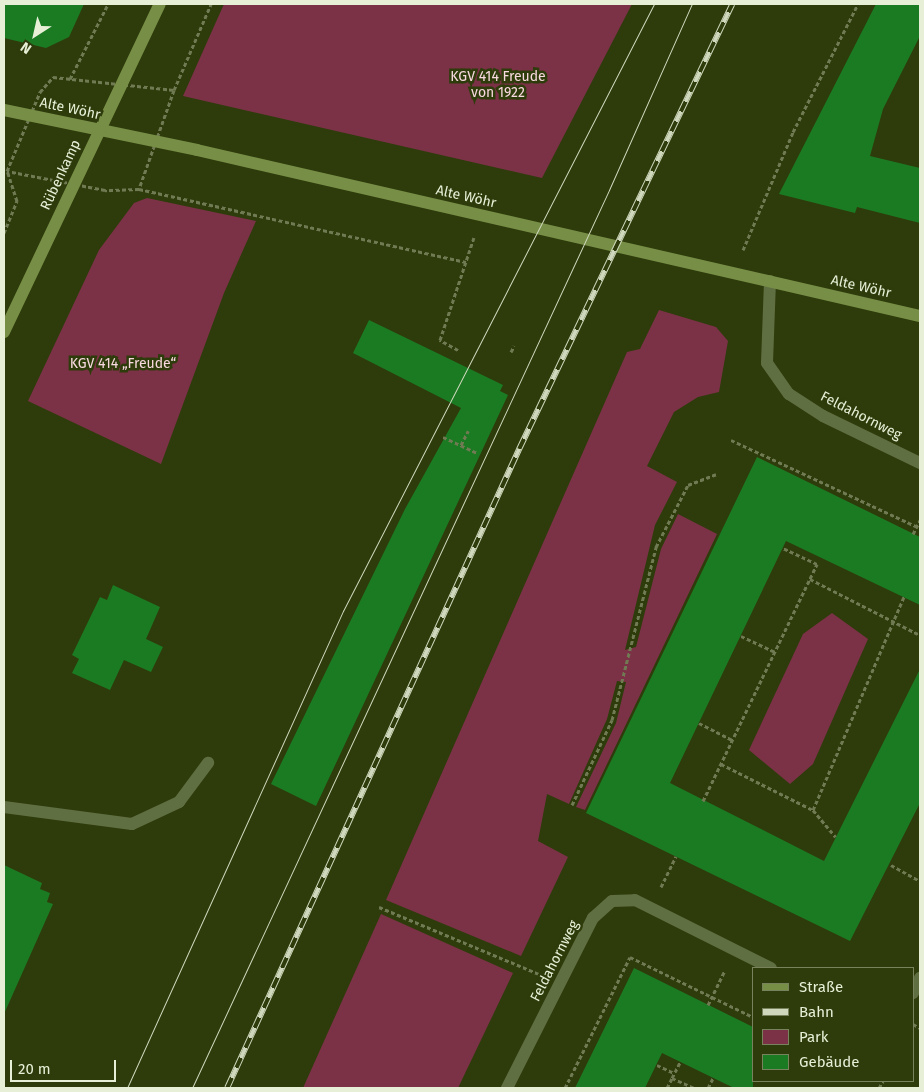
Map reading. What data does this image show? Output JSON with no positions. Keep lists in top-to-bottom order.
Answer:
{
  "streets": {
    "street": ["Alte Wöhr", "Rübenkamp", "Feldahornweg"]
  },
  "crossings": [
    ["Alte Wöhr", "Rübenkamp"],
    ["Alte Wöhr", "Feldahornweg"]
  ],
  "parks": ["KGV 414 Freude von 1922", "KGV 414 „Freude“"],
  "legend": [
    "Straße",
    "Bahn",
    "Park",
    "Gebäude"
  ],
  "scale_bar": "20 m",
  "north": "bottom left"
}
